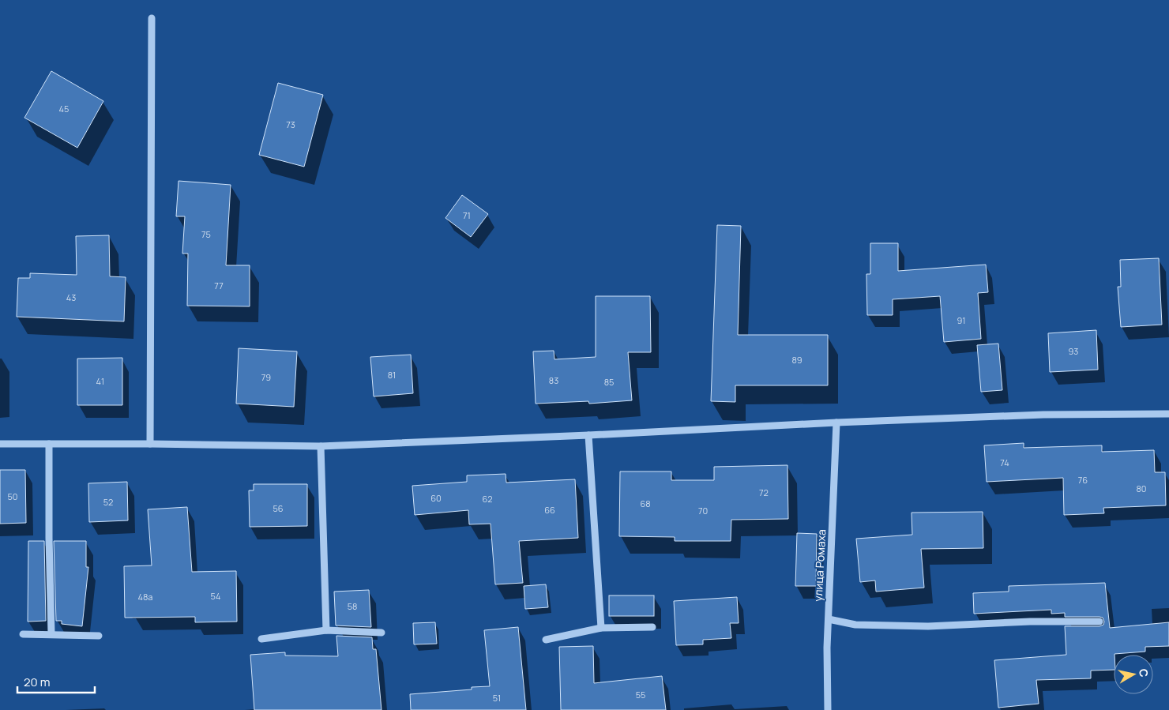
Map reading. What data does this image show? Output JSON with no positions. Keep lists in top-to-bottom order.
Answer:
{
  "streets": {
    "street": ["улица Ромаха"]
  },
  "house_numbers": [
    "45",
    "73",
    "71",
    "75",
    "77",
    "43",
    "91",
    "93",
    "89",
    "81",
    "79",
    "83",
    "41",
    "85",
    "74",
    "76",
    "80",
    "72",
    "50",
    "60",
    "62",
    "52",
    "68",
    "56",
    "66",
    "70",
    "54",
    "48а",
    "58",
    "55",
    "51"
  ],
  "scale_bar": "20 m",
  "north": "right"
}
